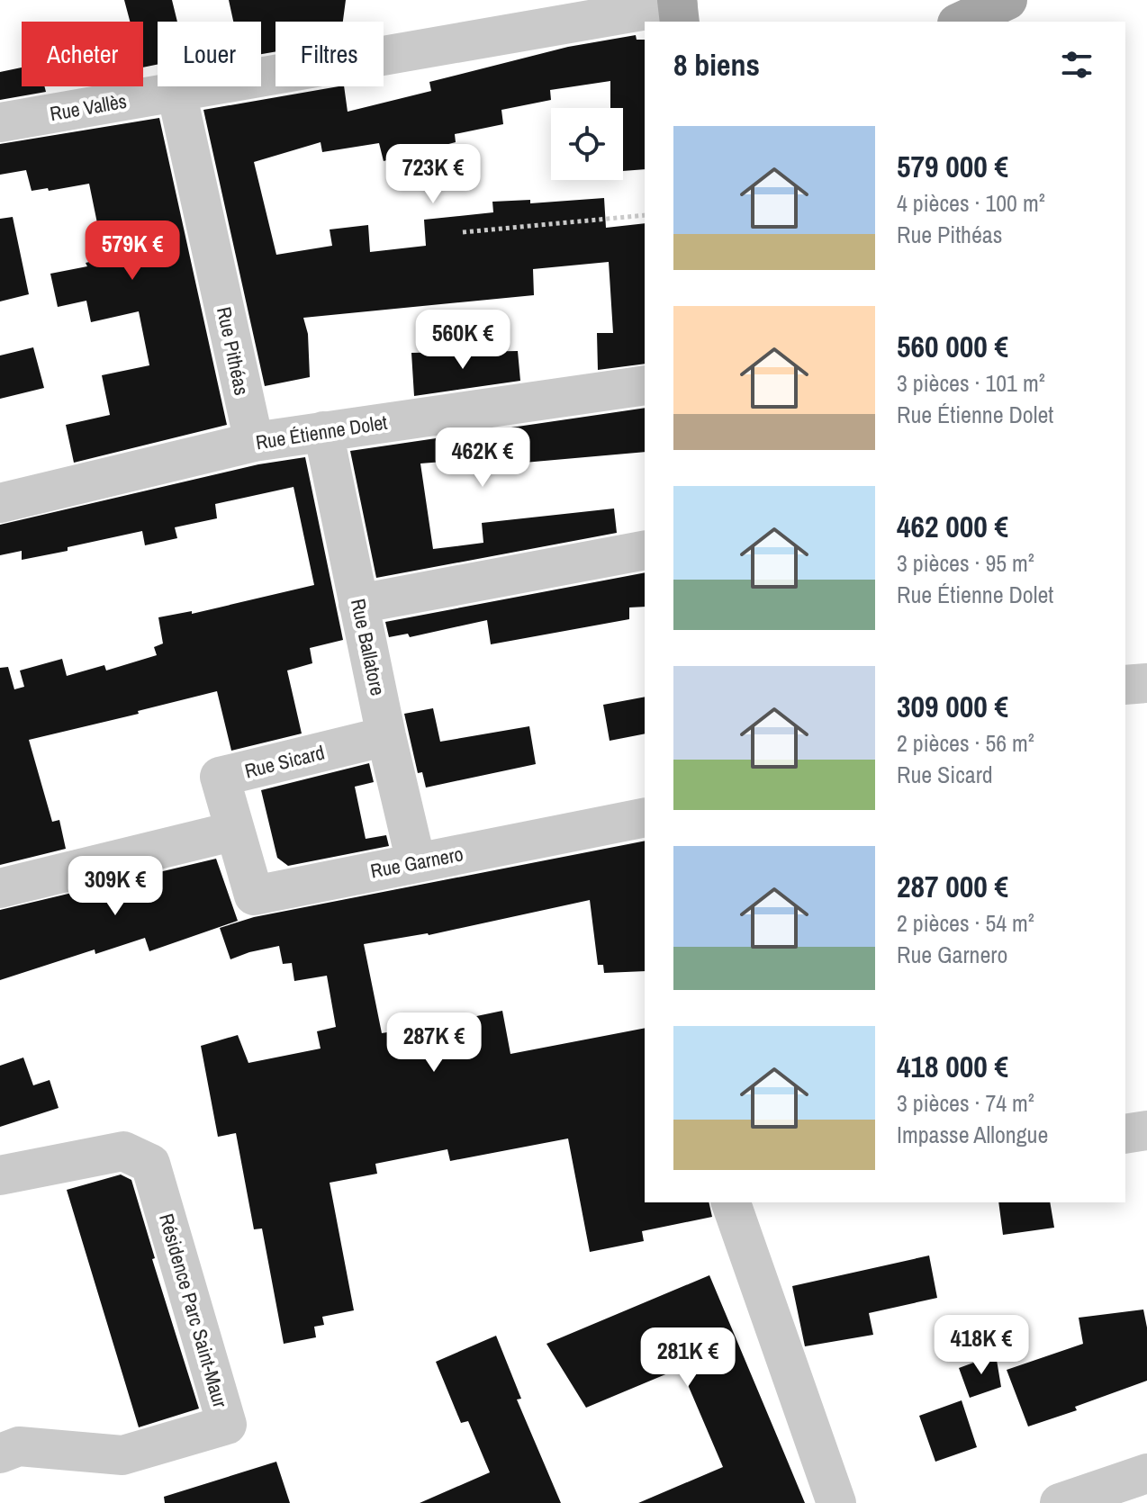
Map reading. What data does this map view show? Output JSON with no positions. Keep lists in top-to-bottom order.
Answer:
{
  "streets": {
    "street": [
      "Rue Vallès",
      "Rue Pithéas",
      "Rue Étienne Dolet",
      "Rue Ballatore",
      "Rue Sicard",
      "Rue Garnero",
      "Résidence Parc Saint-Maur"
    ]
  },
  "crossings": [
    ["Rue Vallès", "Rue Pithéas"],
    ["Rue Pithéas", "Rue Étienne Dolet"],
    ["Rue Étienne Dolet", "Rue Ballatore"],
    ["Rue Ballatore", "Rue Sicard"],
    ["Rue Ballatore", "Rue Garnero"],
    ["Rue Sicard", "Rue Garnero"]
  ],
  "page": {
    "chip": ["Acheter", "Louer", "Filtres"],
    "heading": "8 biens",
    "list": [
      {
        "name": "579 000 €",
        "note": "4 pièces · 100 m² · Rue Pithéas"
      },
      {
        "name": "560 000 €",
        "note": "3 pièces · 101 m² · Rue Étienne Dolet"
      },
      {
        "name": "462 000 €",
        "note": "3 pièces · 95 m² · Rue Étienne Dolet"
      },
      {
        "name": "309 000 €",
        "note": "2 pièces · 56 m² · Rue Sicard"
      },
      {
        "name": "287 000 €",
        "note": "2 pièces · 54 m² · Rue Garnero"
      },
      {
        "name": "418 000 €",
        "note": "3 pièces · 74 m² · Impasse Allongue"
      }
    ],
    "price": [
      "723K €",
      "579K €",
      "560K €",
      "462K €",
      "309K €",
      "287K €",
      "418K €",
      "281K €"
    ]
  }
}
